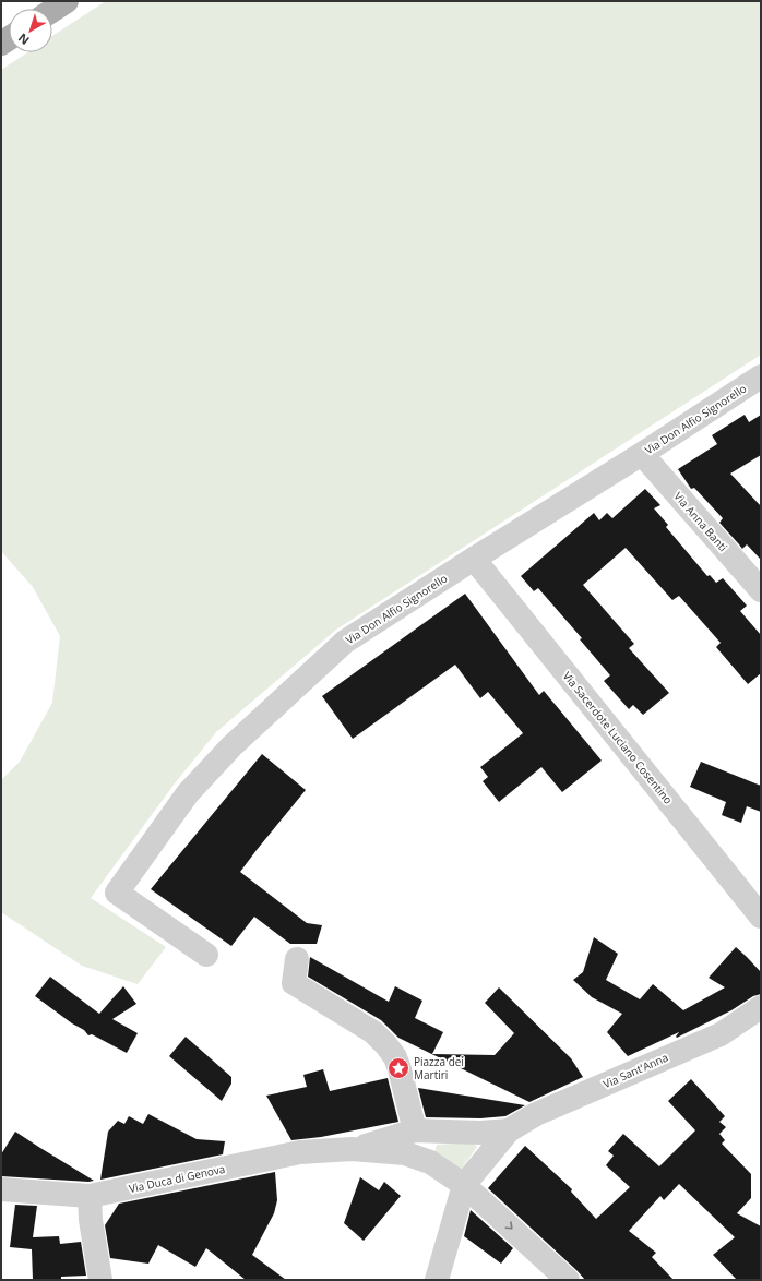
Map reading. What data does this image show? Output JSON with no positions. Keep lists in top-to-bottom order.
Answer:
{
  "streets": {
    "street": [
      "Via Don Alfio Signorello",
      "Via Anna Banti",
      "Via Sacerdote Luciano Cosentino",
      "Via Sant'Anna",
      "Via Duca di Genova"
    ]
  },
  "crossings": [
    ["Via Don Alfio Signorello", "Via Anna Banti"],
    ["Via Don Alfio Signorello", "Via Sacerdote Luciano Cosentino"]
  ],
  "places": {
    "place": ["Piazza dei Martiri"]
  },
  "north": "bottom left"
}
